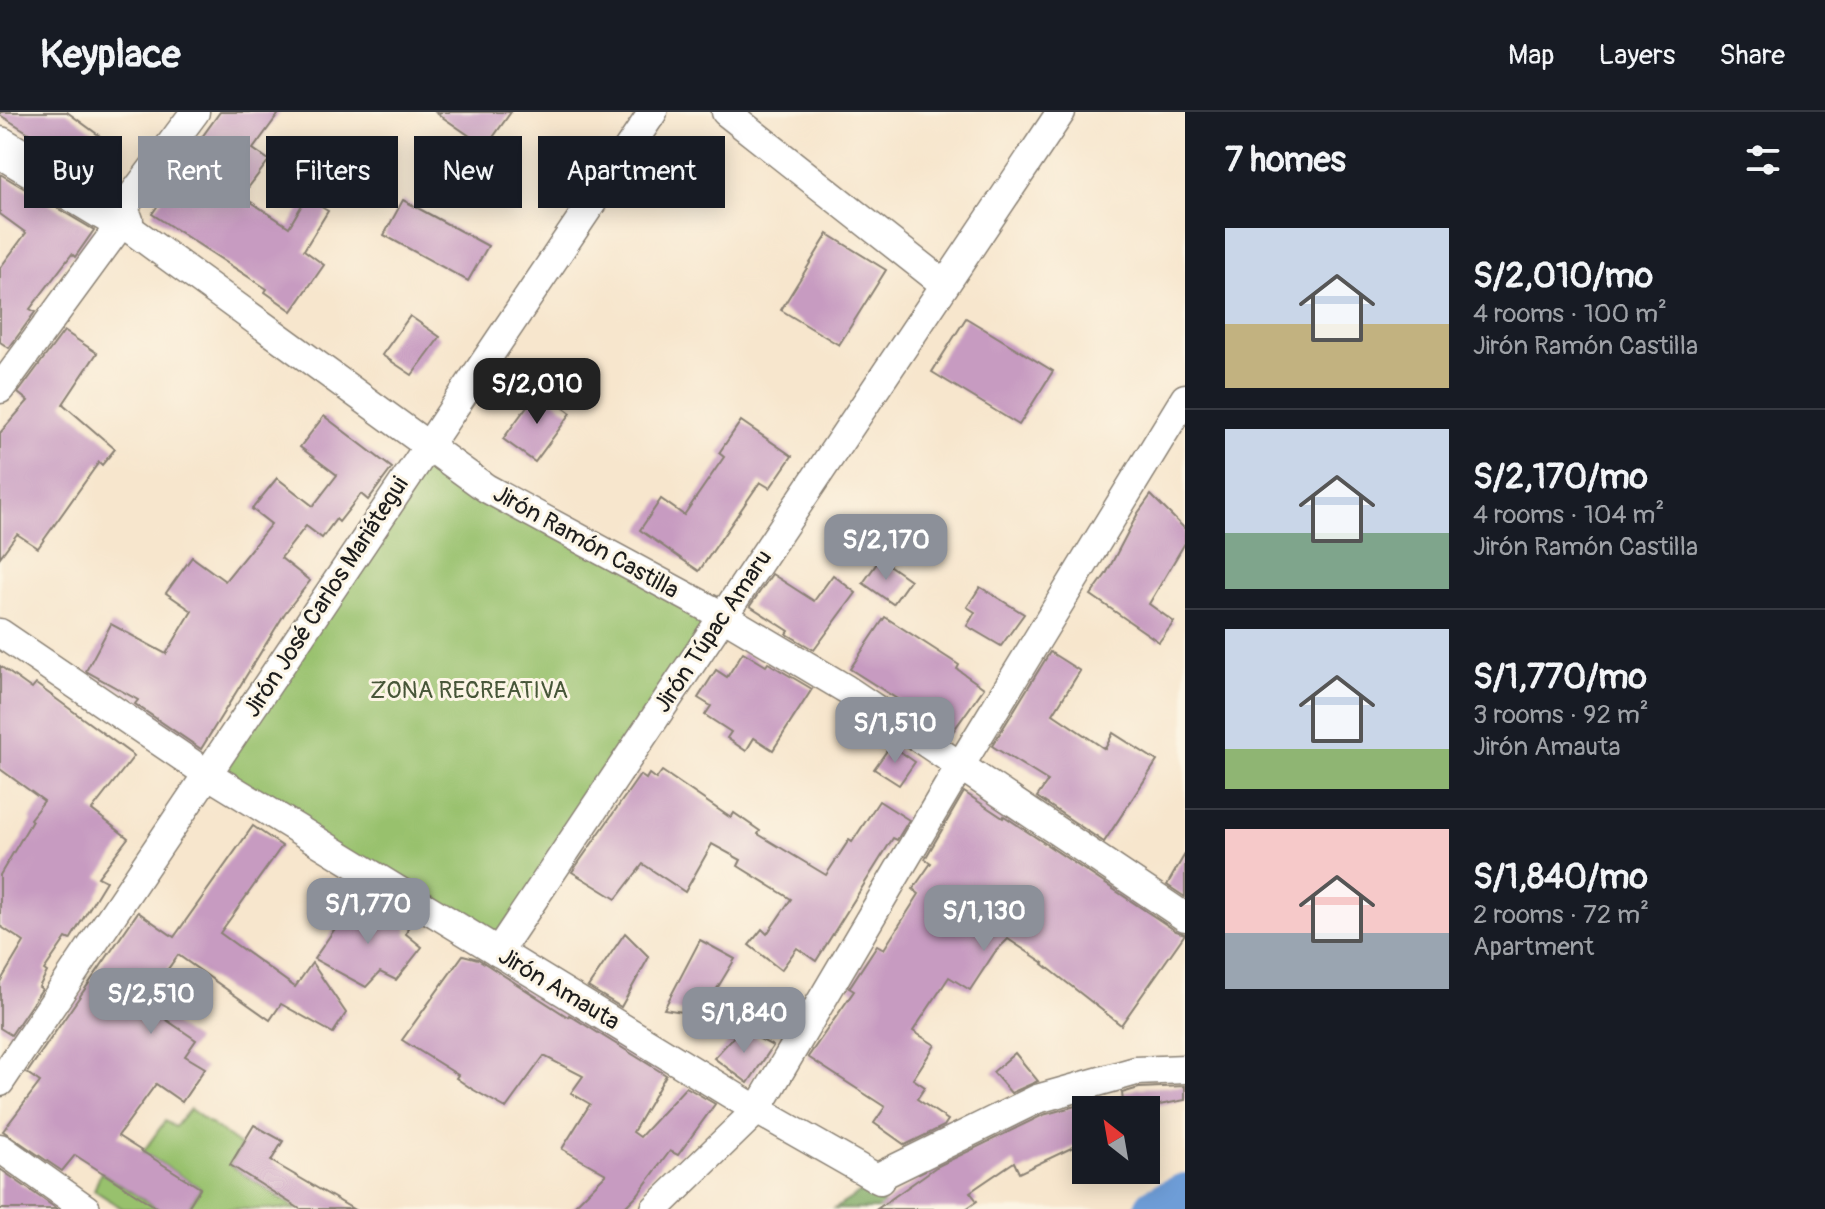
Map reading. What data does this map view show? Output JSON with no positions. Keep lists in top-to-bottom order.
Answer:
{
  "streets": {
    "street": [
      "Jirón Ramón Castilla",
      "Jirón José Carlos Mariátegui",
      "Jirón Túpac Amaru",
      "Jirón Amauta"
    ]
  },
  "crossings": [
    ["Jirón Ramón Castilla", "Jirón José Carlos Mariátegui"],
    ["Jirón Ramón Castilla", "Jirón Túpac Amaru"],
    ["Jirón José Carlos Mariátegui", "Jirón Amauta"],
    ["Jirón Túpac Amaru", "Jirón Amauta"]
  ],
  "parks": ["ZONA RECREATIVA"],
  "north": "top left",
  "page": {
    "header": "Keyplace",
    "nav": ["Map", "Layers", "Share"],
    "heading": "7 homes",
    "chip": [
      "Buy",
      "Rent",
      "Filters",
      "New",
      "Apartment"
    ],
    "list": [
      {
        "name": "S/2,010/mo",
        "note": "4 rooms · 100 m² · Jirón Ramón Castilla"
      },
      {
        "name": "S/2,170/mo",
        "note": "4 rooms · 104 m² · Jirón Ramón Castilla"
      },
      {
        "name": "S/1,770/mo",
        "note": "3 rooms · 92 m² · Jirón Amauta"
      },
      {
        "name": "S/1,840/mo",
        "note": "2 rooms · 72 m² · Apartment"
      }
    ],
    "price": [
      "S/2,010",
      "S/2,170",
      "S/1,510",
      "S/1,770",
      "S/1,130",
      "S/2,510",
      "S/1,840"
    ]
  }
}
